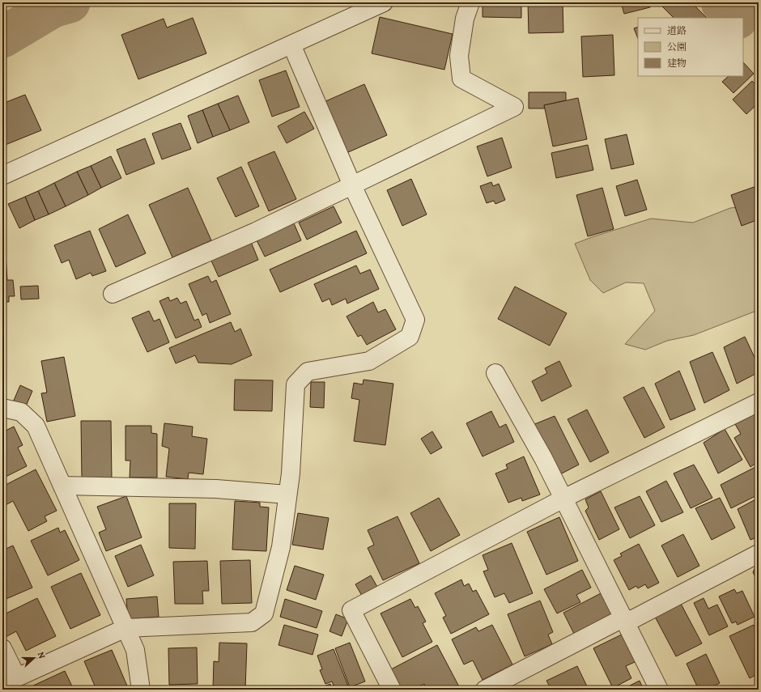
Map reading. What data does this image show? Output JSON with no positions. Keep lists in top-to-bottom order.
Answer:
{
  "legend": ["道路", "公園", "建物"],
  "north": "right"
}
